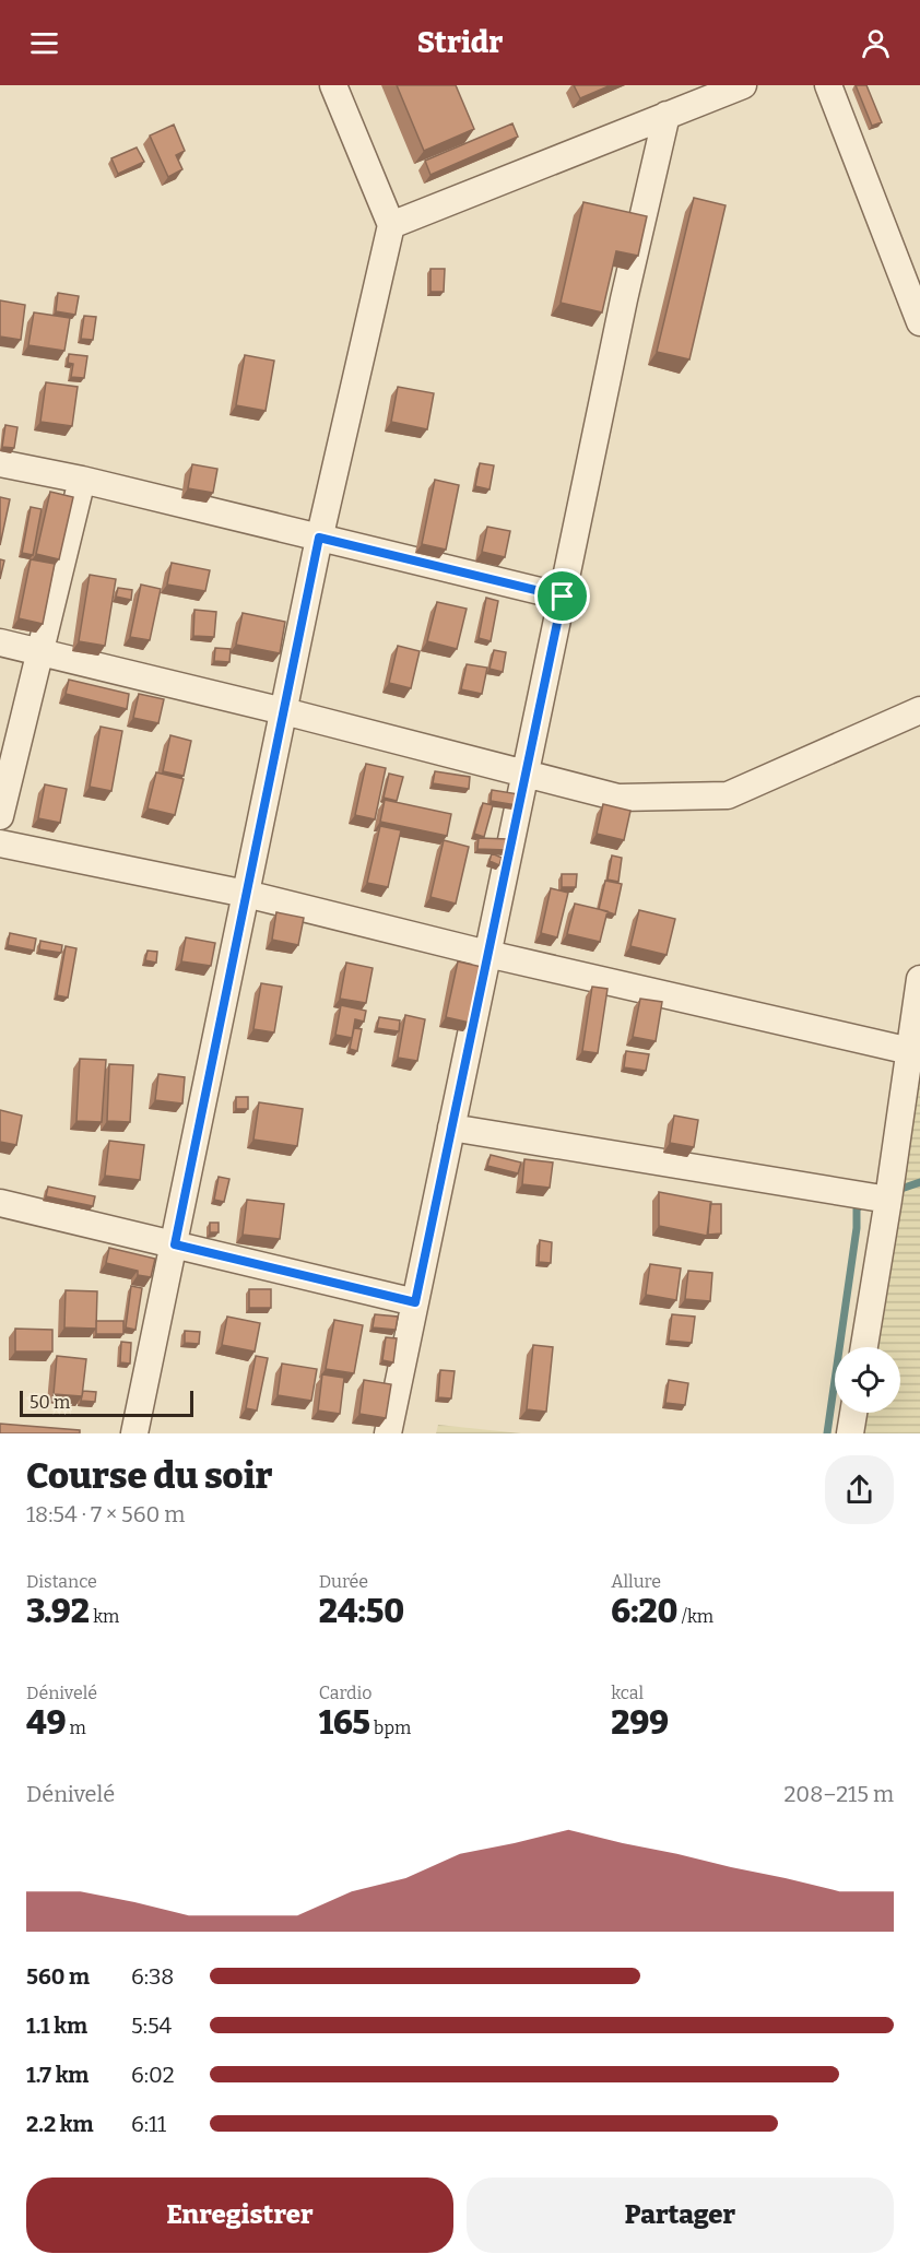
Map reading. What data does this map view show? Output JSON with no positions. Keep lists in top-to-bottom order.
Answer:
{
  "scale_bar": "50 m",
  "page": {
    "header": "Stridr",
    "scale": "50 m",
    "heading": ["Course du soir", "18:54 · 7 × 560 m"],
    "stats": [
      ["Distance", "3.92 km"],
      ["Durée", "24:50"],
      ["Allure", "6:20 /km"],
      ["Dénivelé", "49 m"],
      ["Cardio", "165 bpm"],
      ["kcal", "299"]
    ],
    "chart": ["Dénivelé", "208–215 m"],
    "list": [
      {
        "name": "560 m",
        "note": "6:38"
      },
      {
        "name": "1.1 km",
        "note": "5:54"
      },
      {
        "name": "1.7 km",
        "note": "6:02"
      },
      {
        "name": "2.2 km",
        "note": "6:11"
      }
    ],
    "buttons": ["Enregistrer", "Partager"]
  }
}
